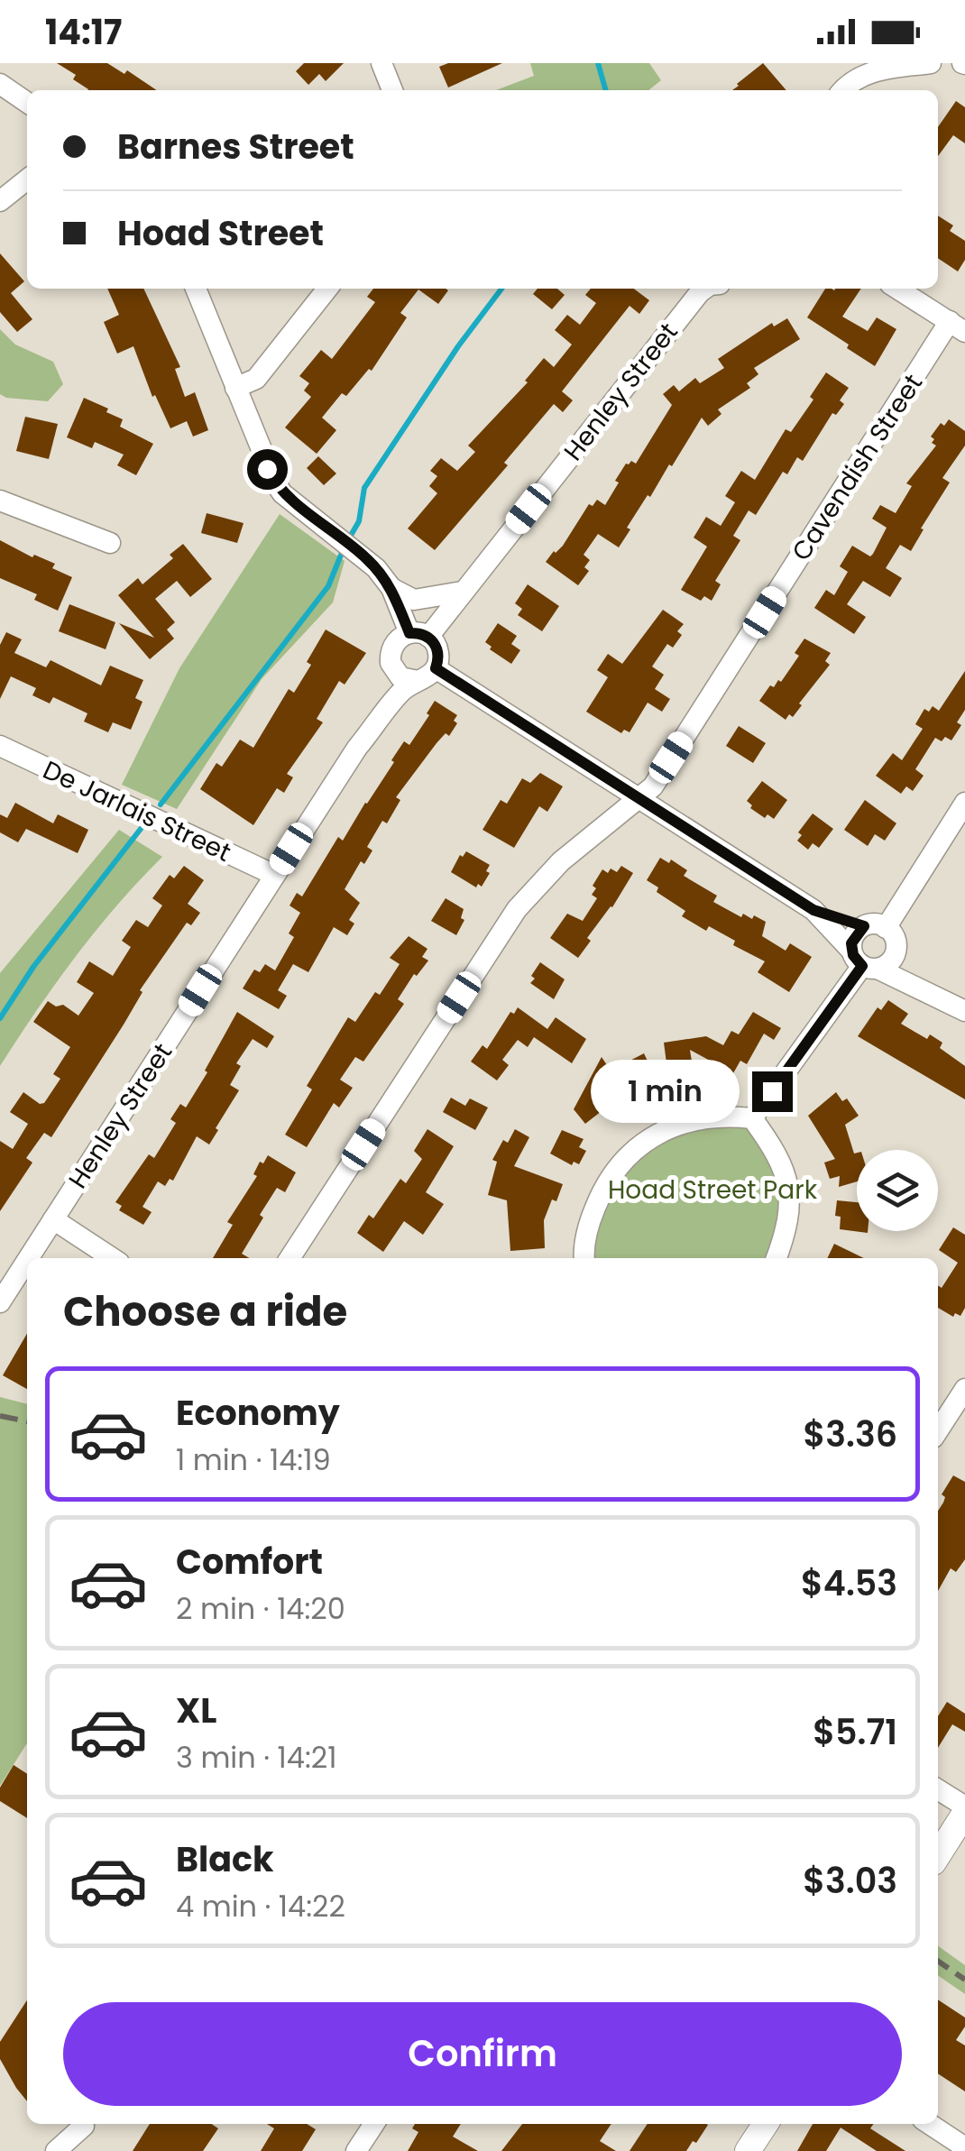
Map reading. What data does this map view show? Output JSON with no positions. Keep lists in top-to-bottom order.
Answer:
{
  "streets": {
    "street": ["Henley Street", "Cavendish Street", "De Jarlais Street"]
  },
  "crossings": [
    ["Henley Street", "De Jarlais Street"]
  ],
  "parks": ["Hoad Street Park"],
  "page": {
    "status": "14:17",
    "banner": ["Barnes Street", "Hoad Street"],
    "bubble": "1 min",
    "heading": "Choose a ride",
    "list": [
      {
        "name": "Economy",
        "note": "1 min · 14:19",
        "value": "$3.36"
      },
      {
        "name": "Comfort",
        "note": "2 min · 14:20",
        "value": "$4.53"
      },
      {
        "name": "XL",
        "note": "3 min · 14:21",
        "value": "$5.71"
      },
      {
        "name": "Black",
        "note": "4 min · 14:22",
        "value": "$3.03"
      }
    ],
    "buttons": "Confirm"
  }
}
